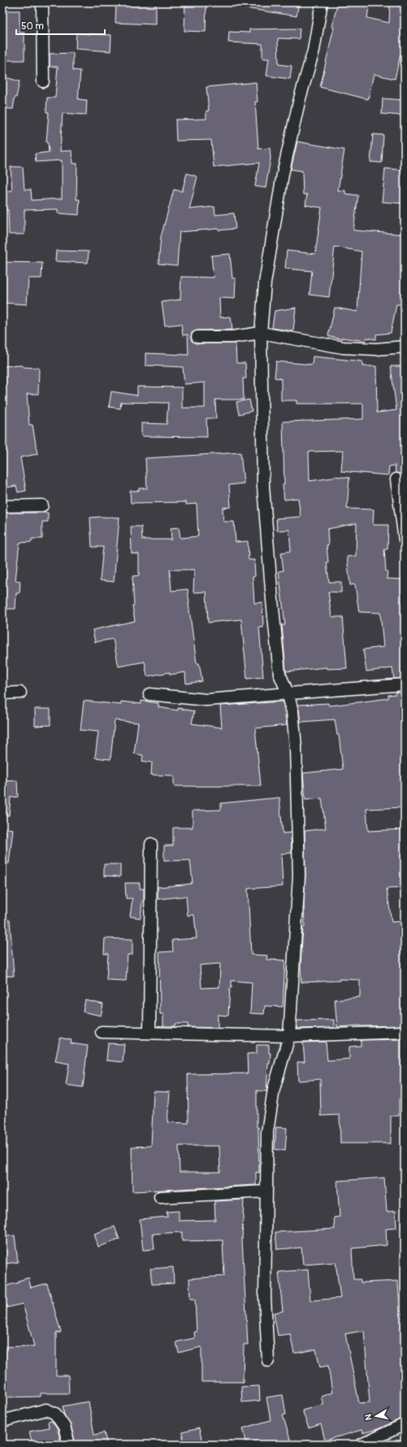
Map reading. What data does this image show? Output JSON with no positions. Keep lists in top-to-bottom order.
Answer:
{
  "scale_bar": "50 m",
  "north": "left"
}
